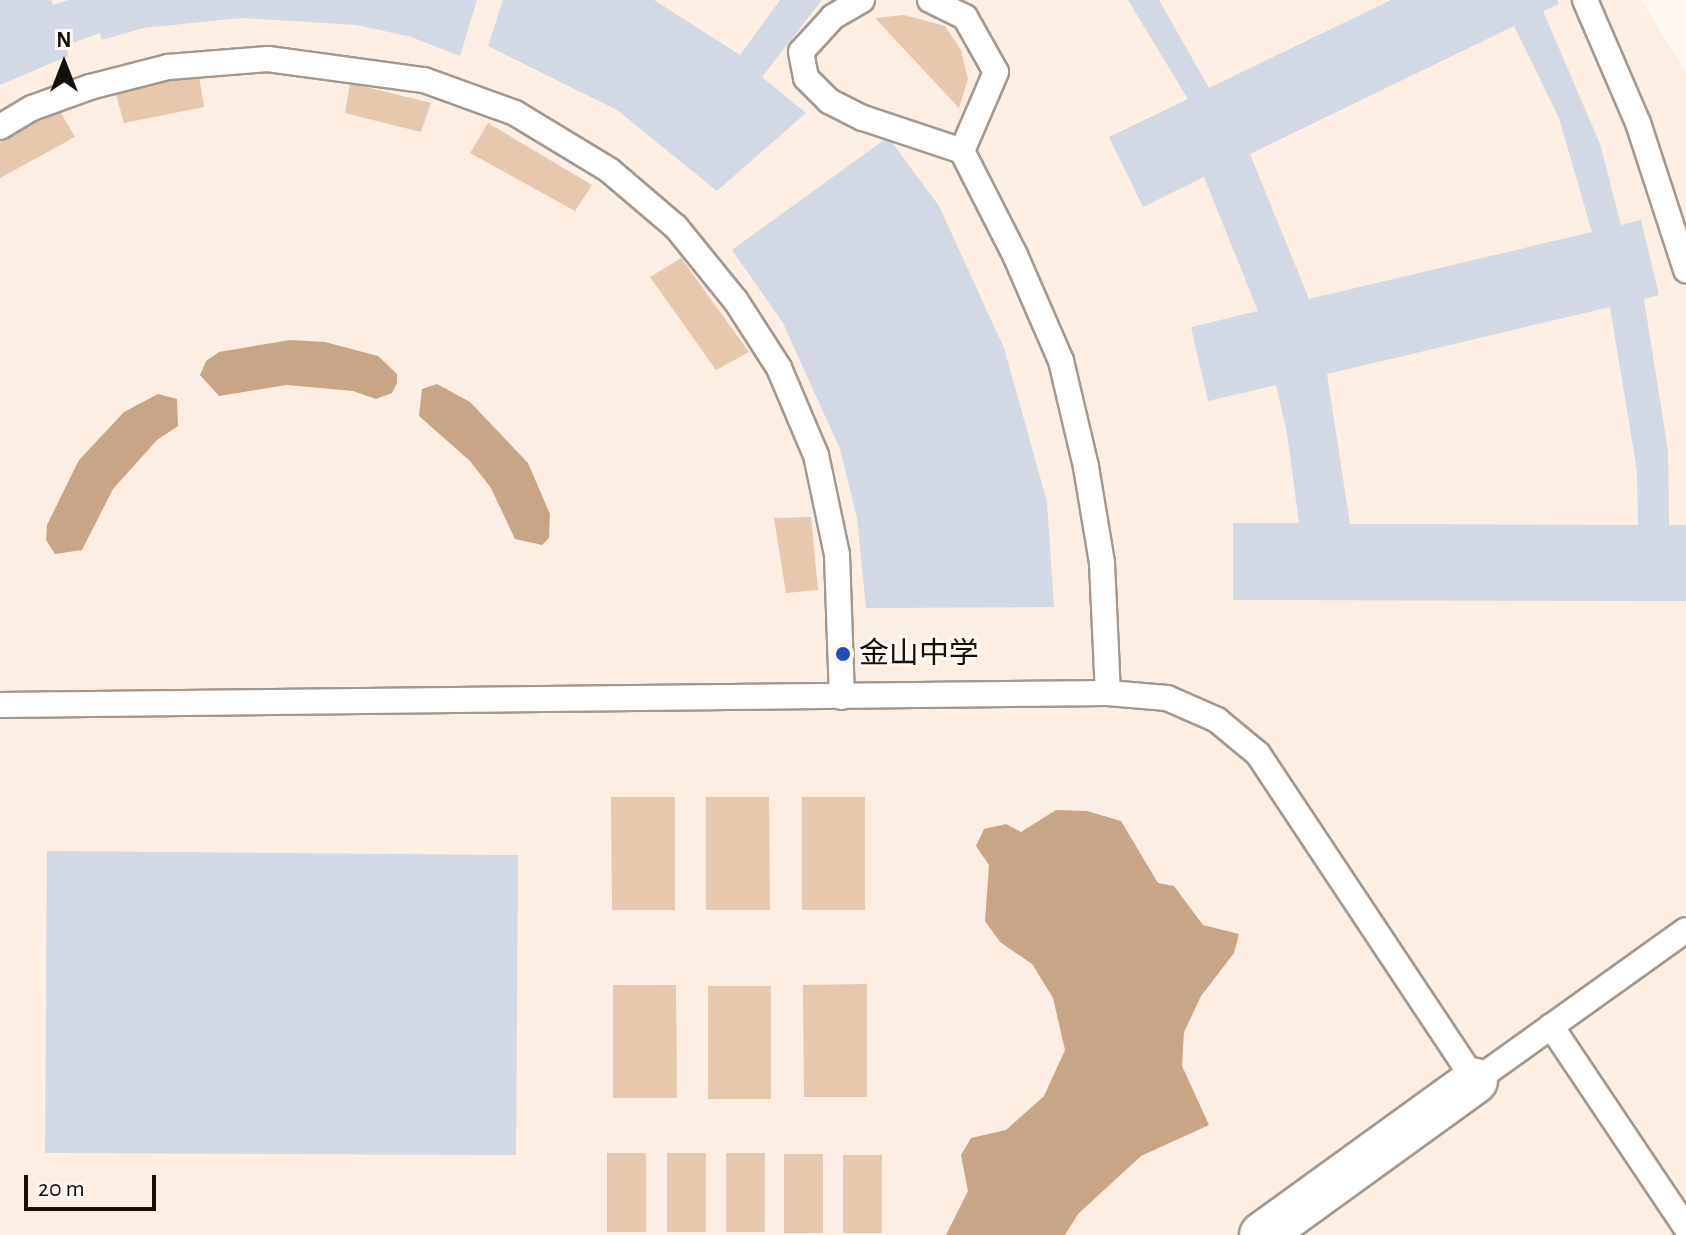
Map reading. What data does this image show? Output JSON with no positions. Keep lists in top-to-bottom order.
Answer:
{
  "places": ["金山中学"],
  "scale_bar": "20 m",
  "north": "top"
}
